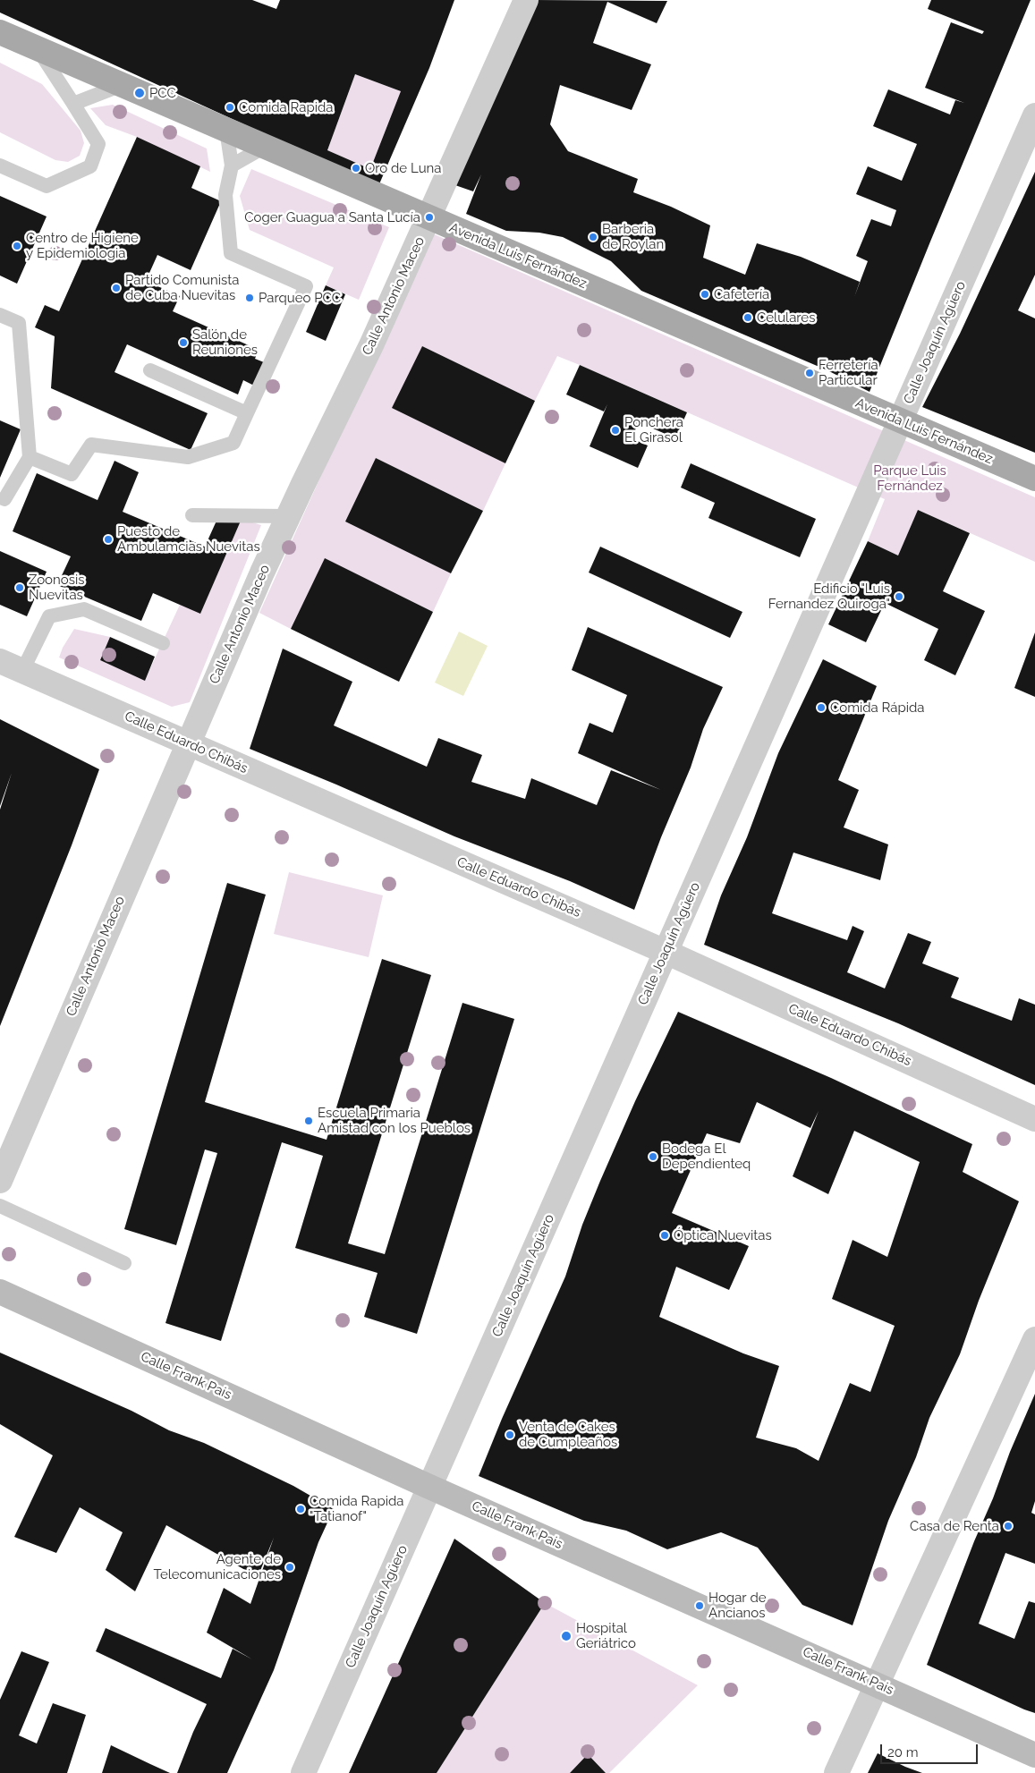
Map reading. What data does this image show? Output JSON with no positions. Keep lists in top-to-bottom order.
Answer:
{
  "streets": {
    "main road": ["Avenida Luis Fernández", "Calle Frank Pais"],
    "street": ["Calle Antonio Maceo", "Calle Joaquín Agüero", "Calle Eduardo Chibás"]
  },
  "crossings": [
    ["Avenida Luis Fernández", "Calle Antonio Maceo"],
    ["Avenida Luis Fernández", "Calle Joaquín Agüero"],
    ["Calle Antonio Maceo", "Calle Eduardo Chibás"],
    ["Calle Joaquín Agüero", "Calle Eduardo Chibás"],
    ["Calle Joaquín Agüero", "Calle Frank Pais"]
  ],
  "parks": ["Parque Luis Fernández"],
  "places": [
    "PCC",
    "Comida Rapida",
    "Oro de Luna",
    "Coger Guagua a Santa Lucía",
    "Barberia de Roylan",
    "Centro de Higiene y Epidemiologia",
    "Partido Comunista de Cuba Nuevitas",
    "Cafetería",
    "Parqueo PCC",
    "Celulares",
    "Salón de Reuniones",
    "Ferretería Particular",
    "Ponchera El Girasol",
    "Puesto de Ambulamcias Nuevitas",
    "Zoonosis Nuevitas",
    "Edificio \"Luis Fernandez Quiroga\"",
    "Comida Rápida",
    "Escuela Primaria Amistad con los Pueblos",
    "Bodega El Dependienteq",
    "Óptica Nuevitas",
    "Venta de Cakes de Cumpleaños",
    "Comida Rapida \"Tatianof\"",
    "Casa de Renta",
    "Agente de Telecomunicaciones",
    "Hogar de Ancianos",
    "Hospital Geriátrico"
  ],
  "scale_bar": "20 m"
}
